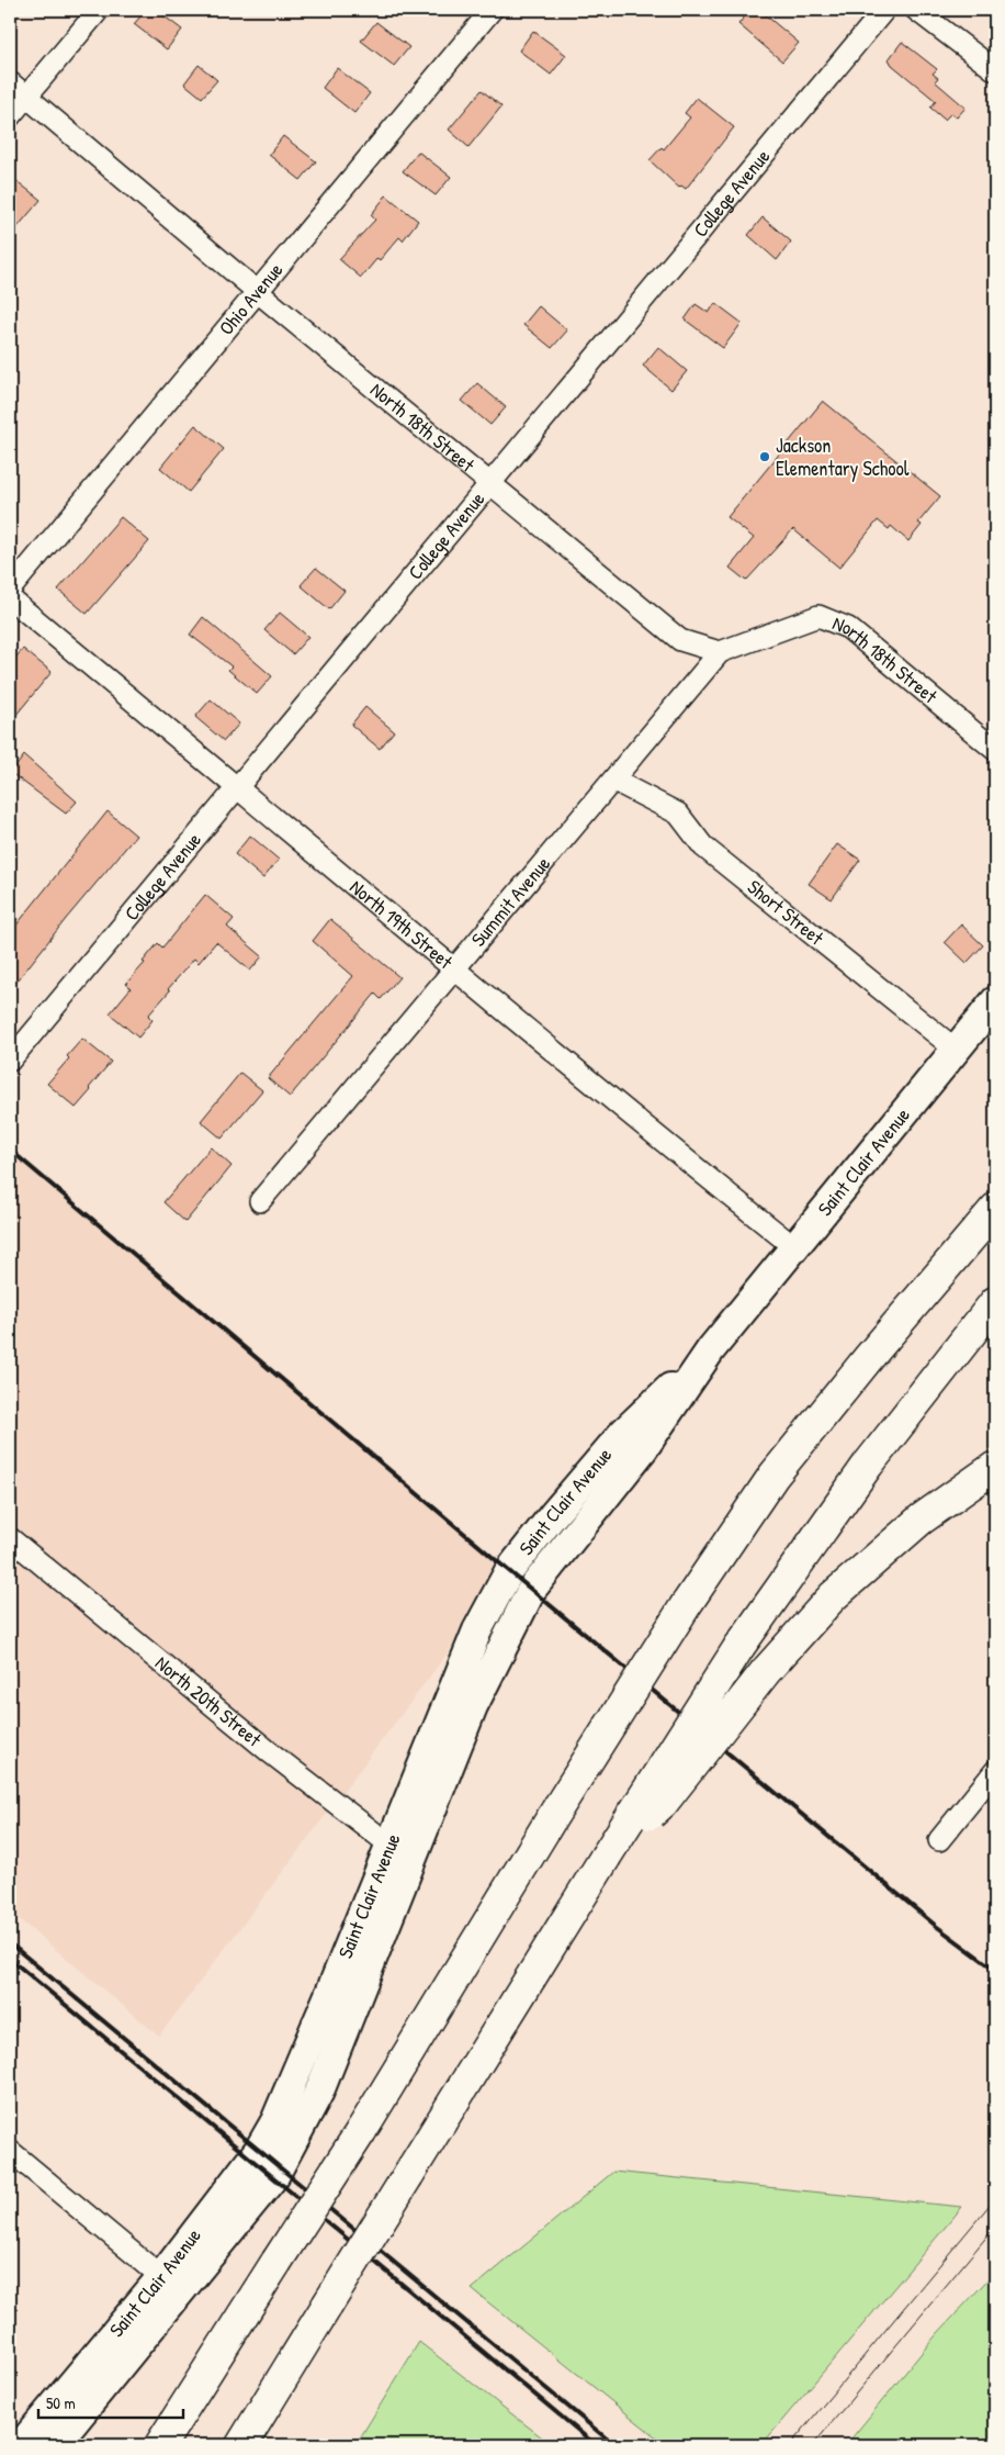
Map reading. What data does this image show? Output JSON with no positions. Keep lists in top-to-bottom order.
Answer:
{
  "streets": {
    "main road": ["Saint Clair Avenue"],
    "street": [
      "College Avenue",
      "Ohio Avenue",
      "North 18th Street",
      "Summit Avenue",
      "Short Street",
      "North 19th Street",
      "North 20th Street"
    ]
  },
  "crossings": [
    ["College Avenue", "North 18th Street"],
    ["College Avenue", "North 19th Street"],
    ["Ohio Avenue", "North 18th Street"],
    ["North 18th Street", "Summit Avenue"],
    ["Summit Avenue", "Short Street"],
    ["Summit Avenue", "North 19th Street"],
    ["Short Street", "Saint Clair Avenue"],
    ["North 19th Street", "Saint Clair Avenue"],
    ["Saint Clair Avenue", "North 20th Street"]
  ],
  "places": ["Jackson Elementary School"],
  "scale_bar": "50 m"
}
